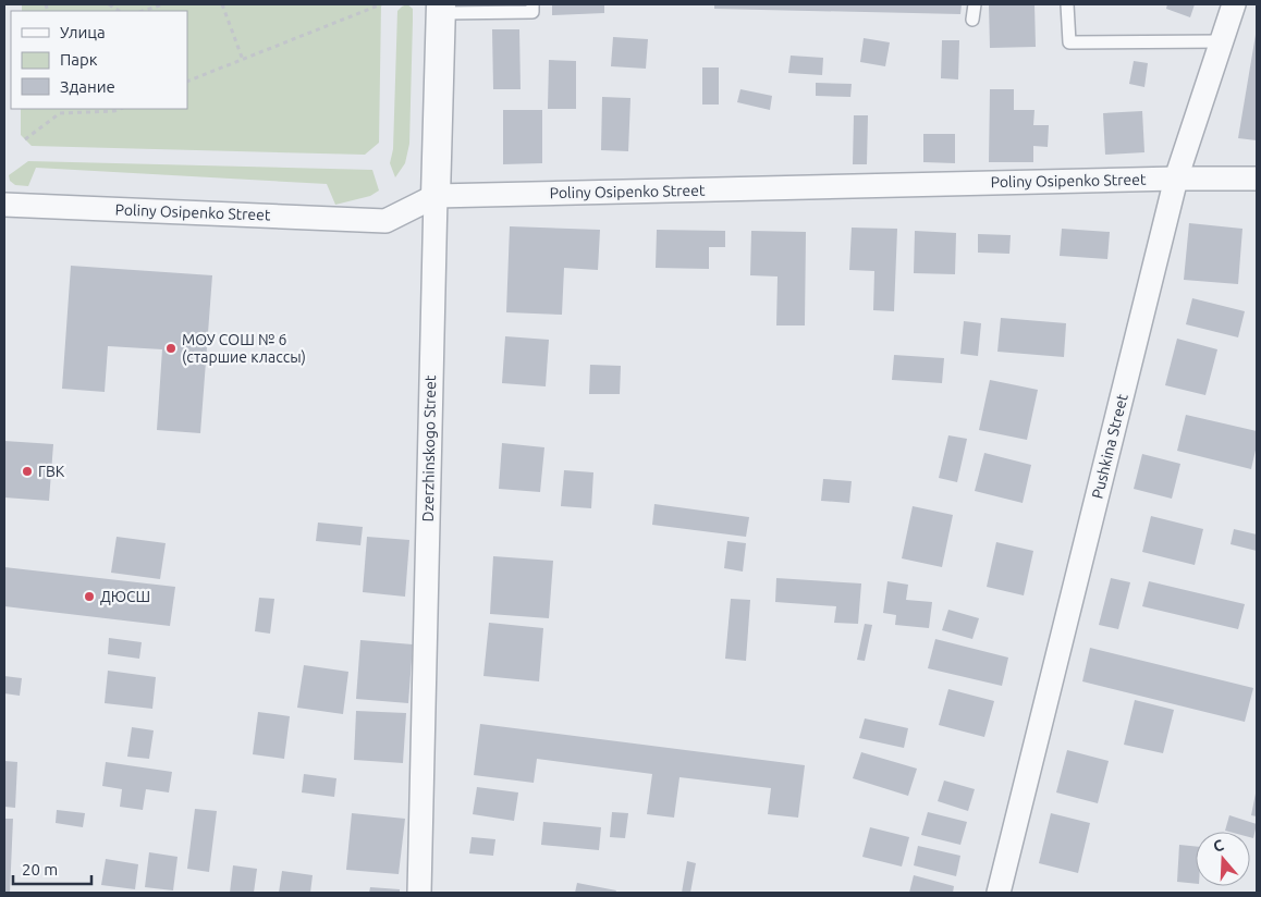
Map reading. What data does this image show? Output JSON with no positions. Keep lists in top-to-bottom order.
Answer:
{
  "streets": {
    "street": ["Poliny Osipenko Street", "Pushkina Street", "Dzerzhinskogo Street"]
  },
  "crossings": [
    ["Poliny Osipenko Street", "Pushkina Street"],
    ["Poliny Osipenko Street", "Dzerzhinskogo Street"]
  ],
  "places": ["МОУ СОШ № 6 (старшие классы)", "ГВК", "ДЮСШ"],
  "legend": ["Улица", "Парк", "Здание"],
  "scale_bar": "20 m",
  "north": "top"
}
